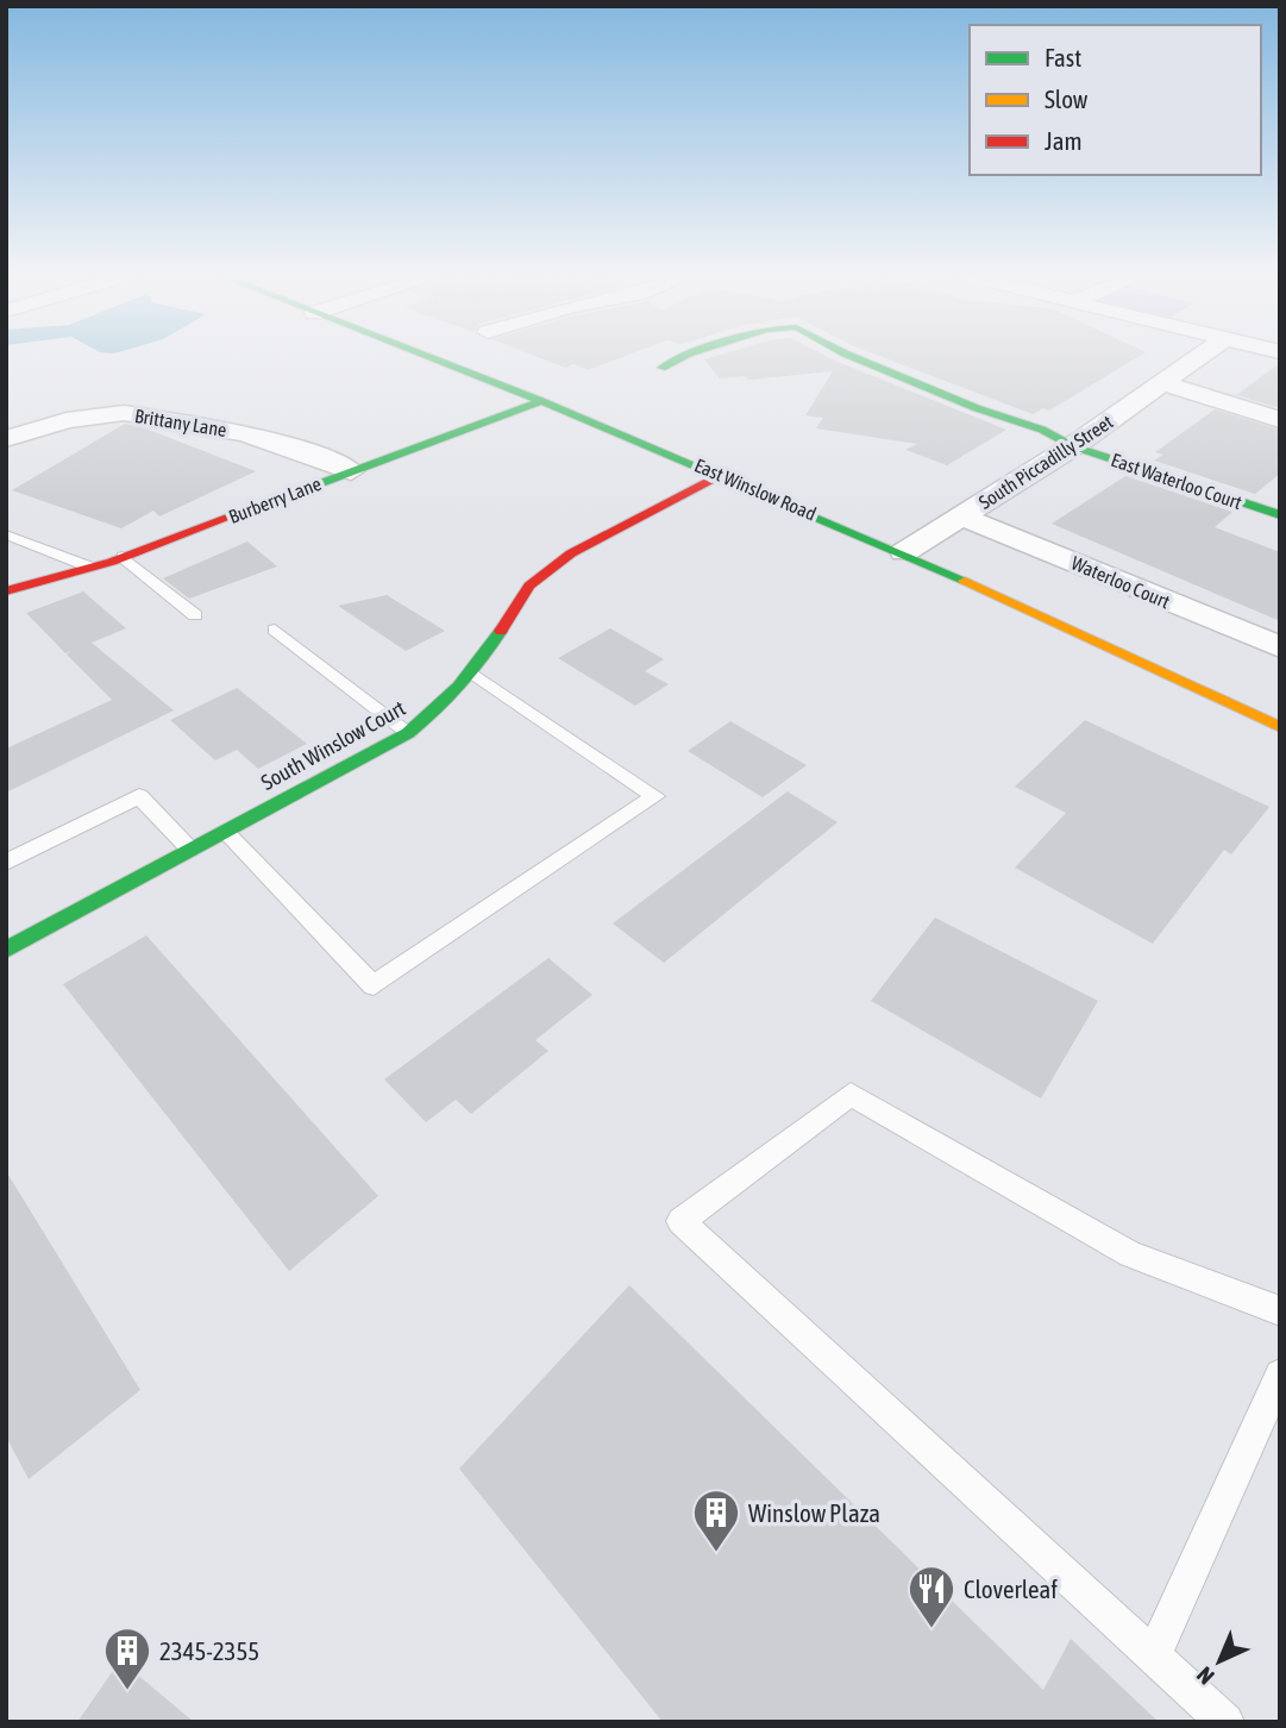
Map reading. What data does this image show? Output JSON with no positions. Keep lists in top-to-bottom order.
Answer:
{
  "streets": {
    "street": [
      "Brittany Lane",
      "South Piccadilly Street",
      "East Waterloo Court",
      "East Winslow Road",
      "Burberry Lane",
      "Waterloo Court",
      "South Winslow Court"
    ]
  },
  "crossings": [
    ["Brittany Lane", "Burberry Lane"],
    ["South Piccadilly Street", "East Waterloo Court"],
    ["South Piccadilly Street", "East Winslow Road"],
    ["South Piccadilly Street", "Waterloo Court"],
    ["East Winslow Road", "Burberry Lane"],
    ["East Winslow Road", "South Winslow Court"]
  ],
  "places": {
    "building": ["Winslow Plaza", "2345-2355"],
    "restaurant": ["Cloverleaf"]
  },
  "legend": ["Fast", "Slow", "Jam"],
  "north": "bottom left"
}
